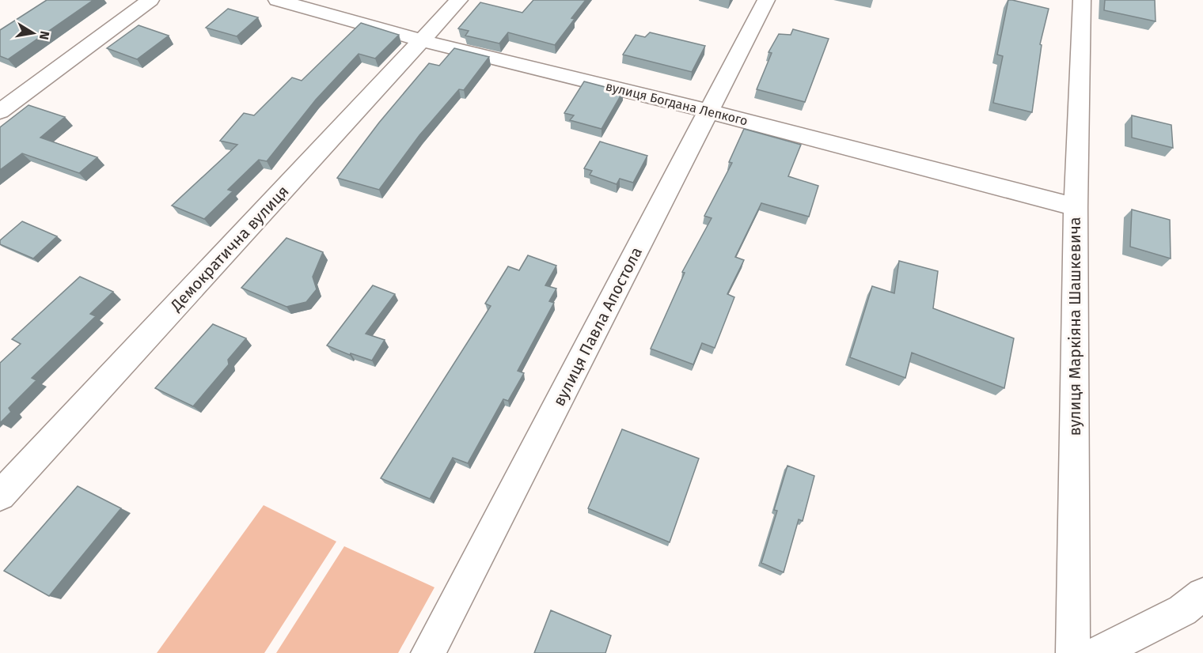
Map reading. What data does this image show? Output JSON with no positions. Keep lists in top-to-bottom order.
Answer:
{
  "streets": {
    "street": [
      "вулиця Богдана Лепкого",
      "Демократична вулиця",
      "вулиця Павла Апостола",
      "вулиця Маркіяна Шашкевича"
    ]
  },
  "crossings": [
    ["вулиця Богдана Лепкого", "Демократична вулиця"],
    ["вулиця Богдана Лепкого", "вулиця Павла Апостола"],
    ["вулиця Богдана Лепкого", "вулиця Маркіяна Шашкевича"]
  ],
  "north": "right"
}
